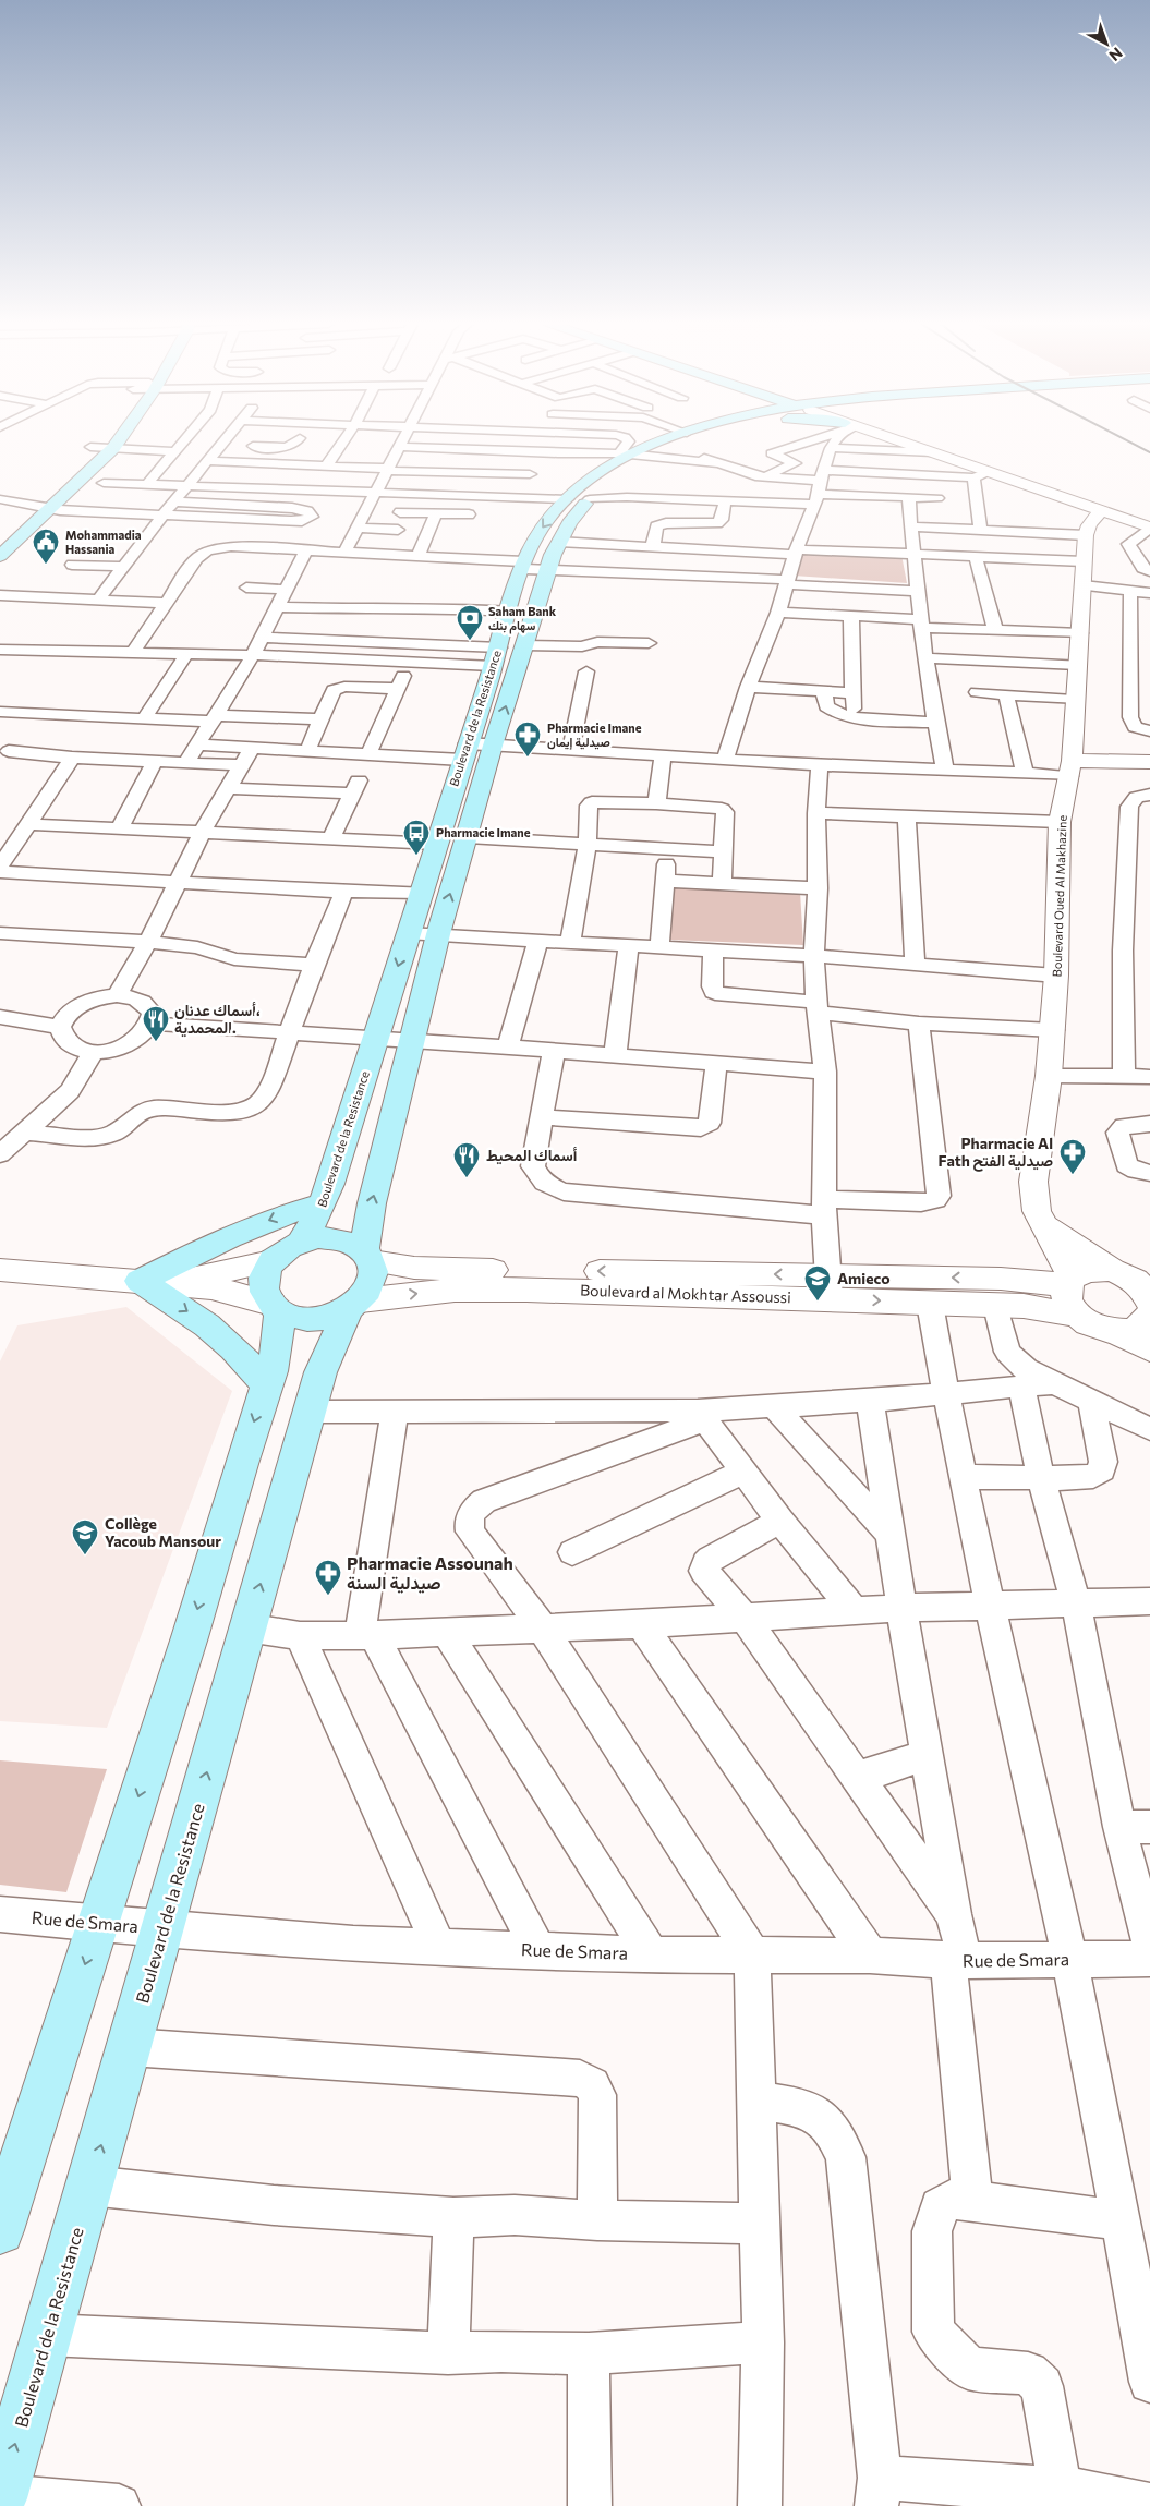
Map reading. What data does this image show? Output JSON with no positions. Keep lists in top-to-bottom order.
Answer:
{
  "streets": {
    "main road": ["Boulevard de la Resistance"],
    "street": ["Boulevard Oued Al Makhazine", "Boulevard al Mokhtar Assoussi", "Rue de Smara"]
  },
  "crossings": [
    ["Boulevard de la Resistance", "Boulevard al Mokhtar Assoussi"],
    ["Boulevard de la Resistance", "Rue de Smara"],
    ["Boulevard Oued Al Makhazine", "Boulevard al Mokhtar Assoussi"]
  ],
  "places": {
    "public building": ["Mohammadia Hassania"],
    "bank": ["Saham Bank سهام بنك"],
    "pharmacy": ["Pharmacie Imane صيدلية إيمان", "Pharmacie Al Fath صيدلية الفتح", "Pharmacie Assounah صيدلية السنة"],
    "bus stop": ["Pharmacie Imane"],
    "restaurant": ["أسماك عدنان، المحمدية.", "أسماك المحيط"],
    "school or university": ["Amieco", "Collège Yacoub Mansour"]
  },
  "north": "bottom right"
}
